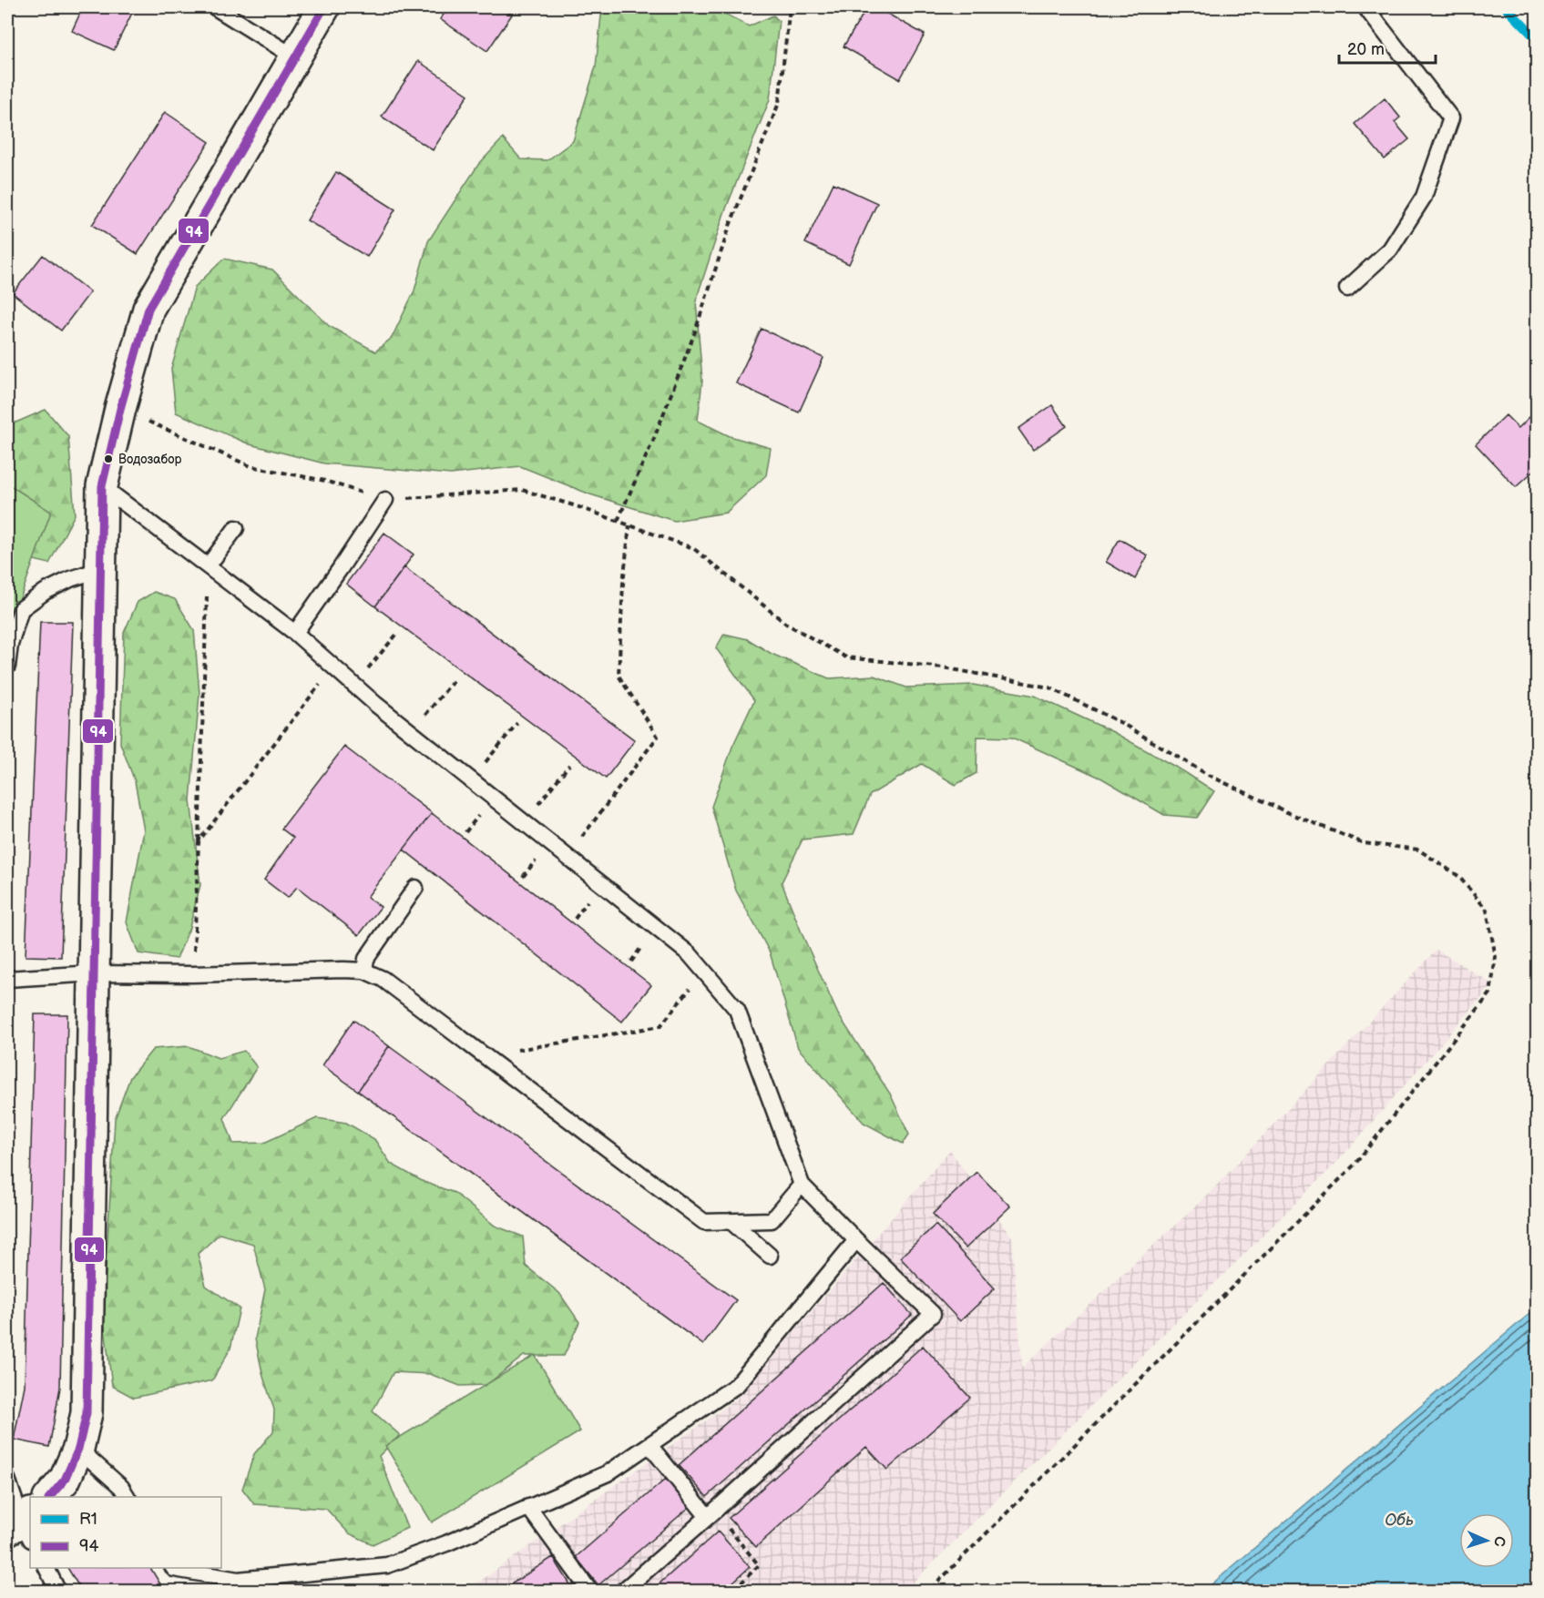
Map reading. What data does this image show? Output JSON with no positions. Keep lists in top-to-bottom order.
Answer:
{
  "water": ["Обь"],
  "places": ["Водозабор"],
  "lines": ["transit line R1", "transit line 94"],
  "legend": ["R1", "94"],
  "scale_bar": "20 m",
  "north": "right"
}
